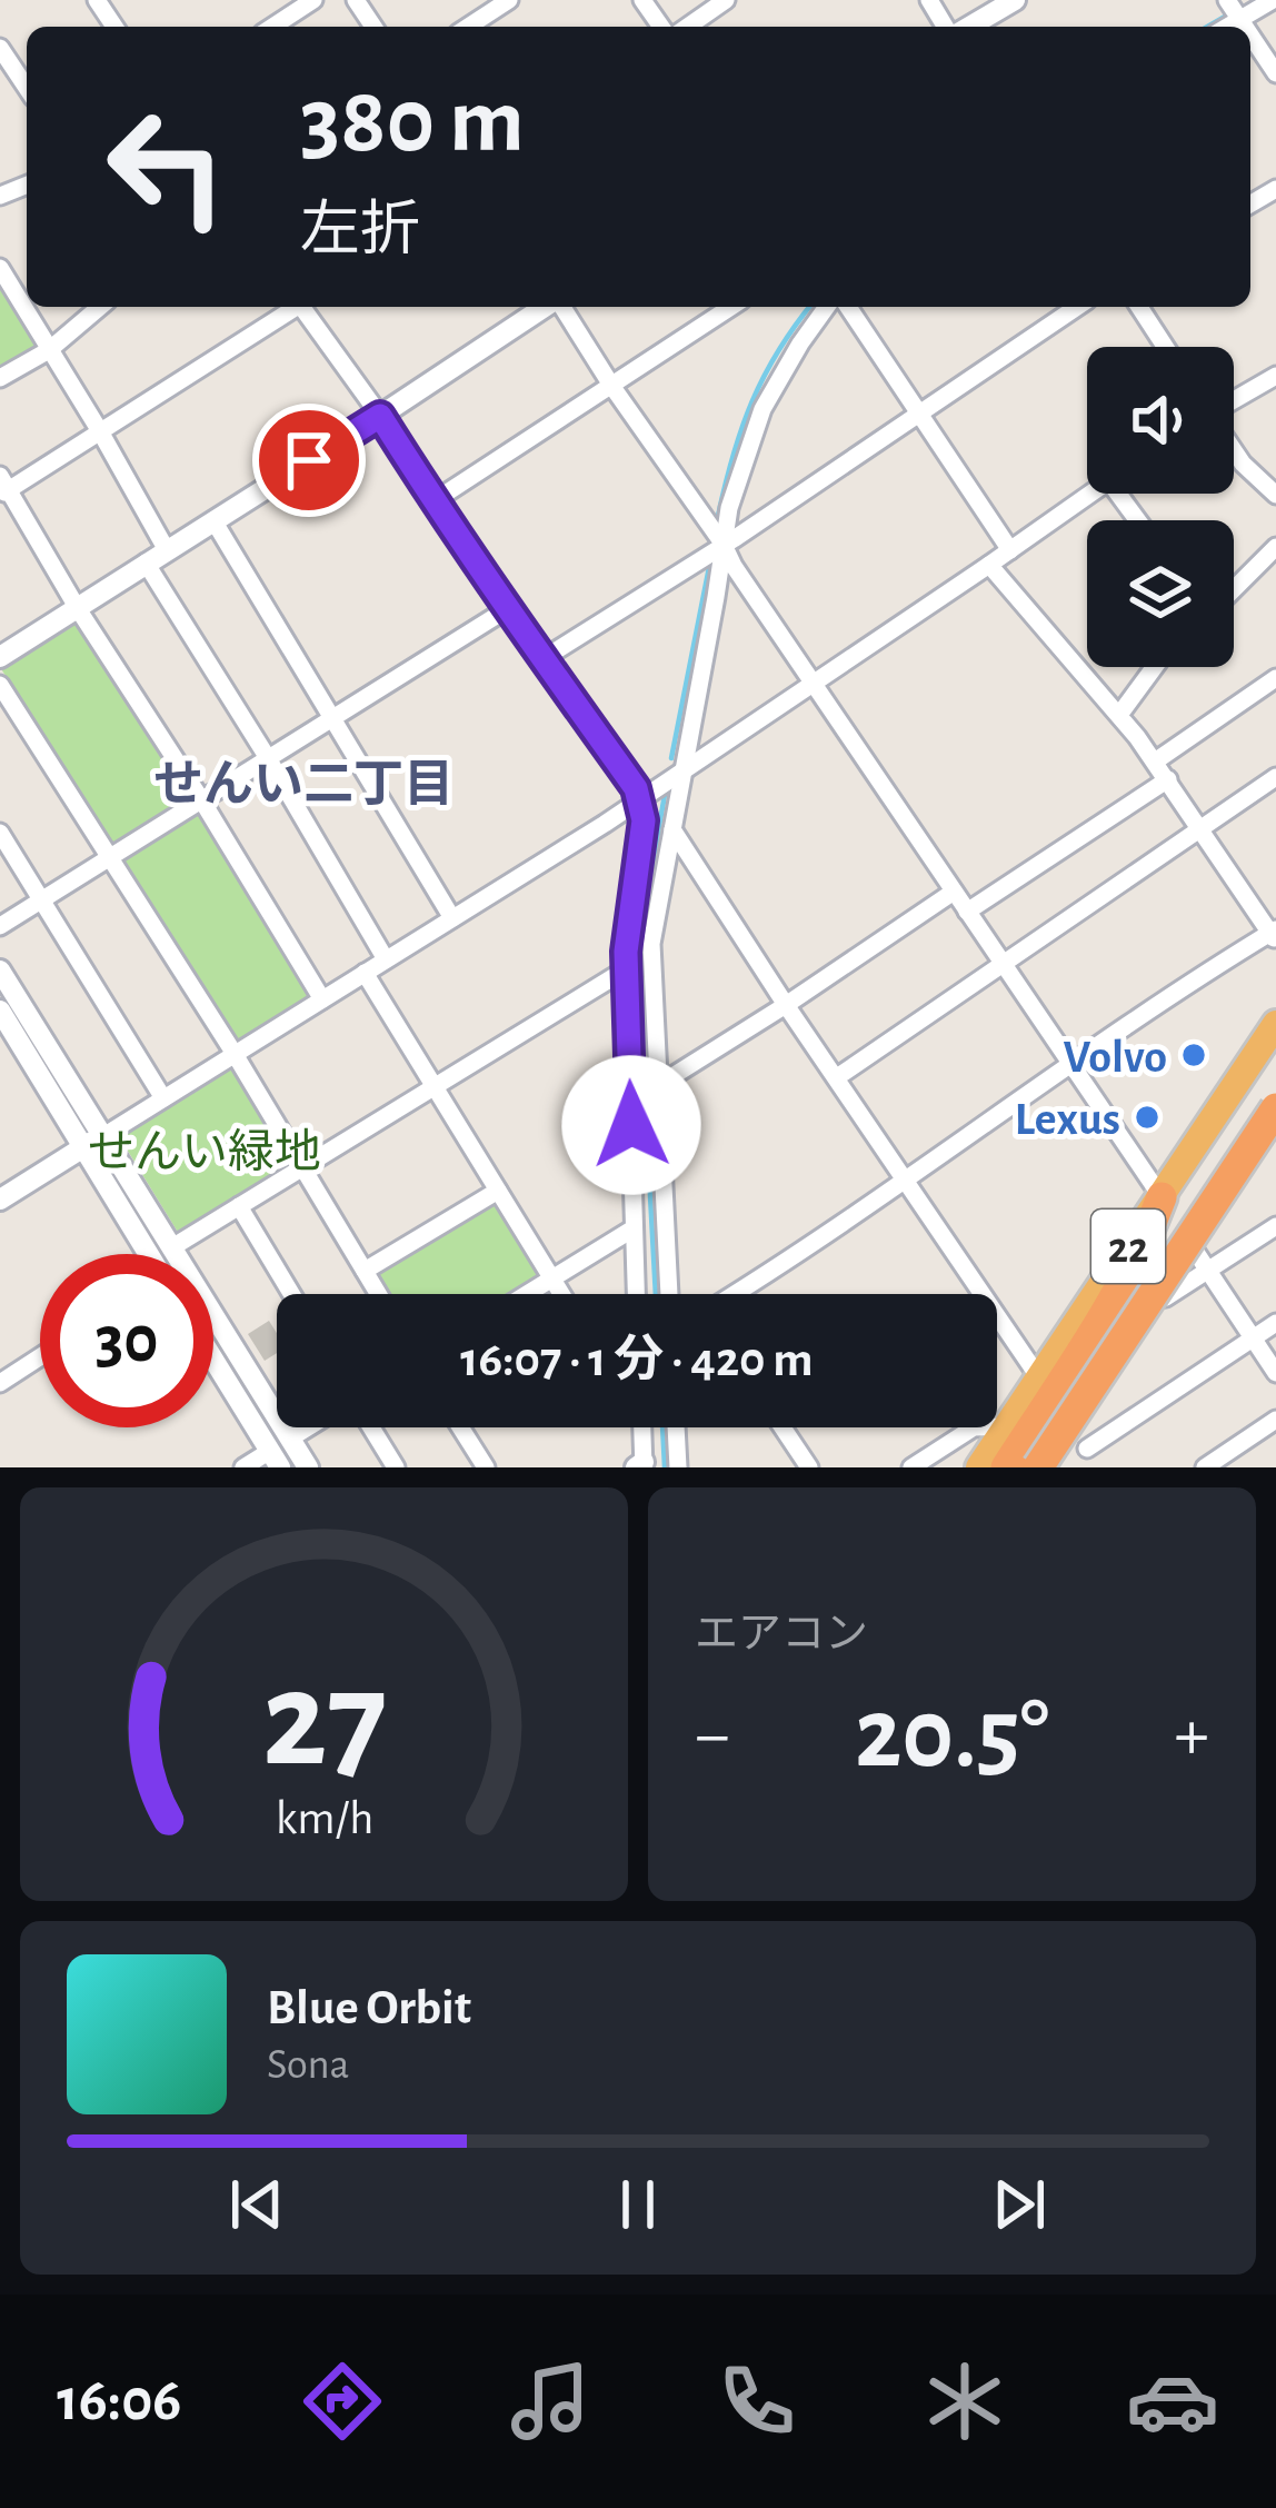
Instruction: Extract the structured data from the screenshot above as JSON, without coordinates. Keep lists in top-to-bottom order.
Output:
{
  "streets": {
    "highway": ["22"]
  },
  "districts": ["せんい二丁目"],
  "parks": ["せんい緑地"],
  "places": ["Volvo", "Lexus"],
  "page": {
    "turn": ["380 m", "左折"],
    "limit": "30",
    "trip": "16:07 · 1 分 · 420 m",
    "tile": "エアコン",
    "heat": ["−", "20.5°", "+"],
    "song": ["Blue Orbit", "Sona"],
    "tabs": "16:06",
    "gauge": ["27", "km/h"]
  }
}
